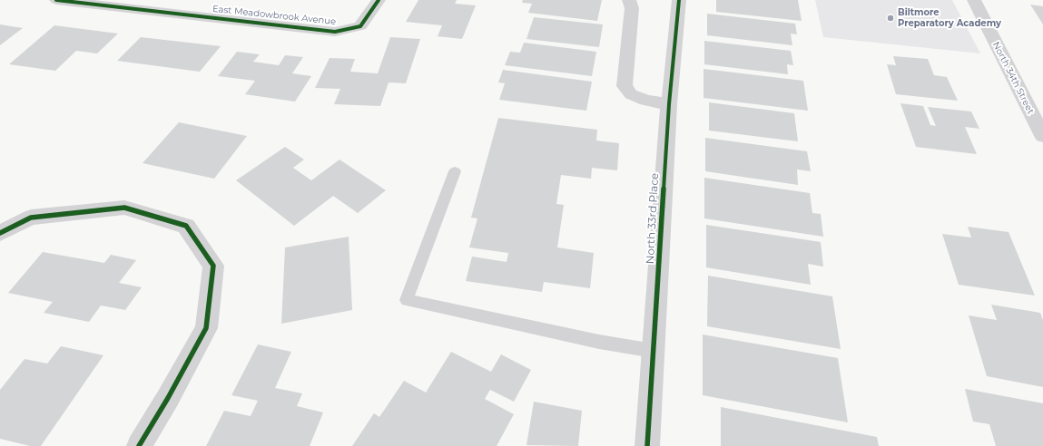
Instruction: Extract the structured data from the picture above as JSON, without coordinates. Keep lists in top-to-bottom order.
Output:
{
  "streets": {
    "street": ["East Meadowbrook Avenue", "North 34th Street", "North 33rd Place"]
  },
  "places": ["Biltmore Preparatory Academy"]
}
